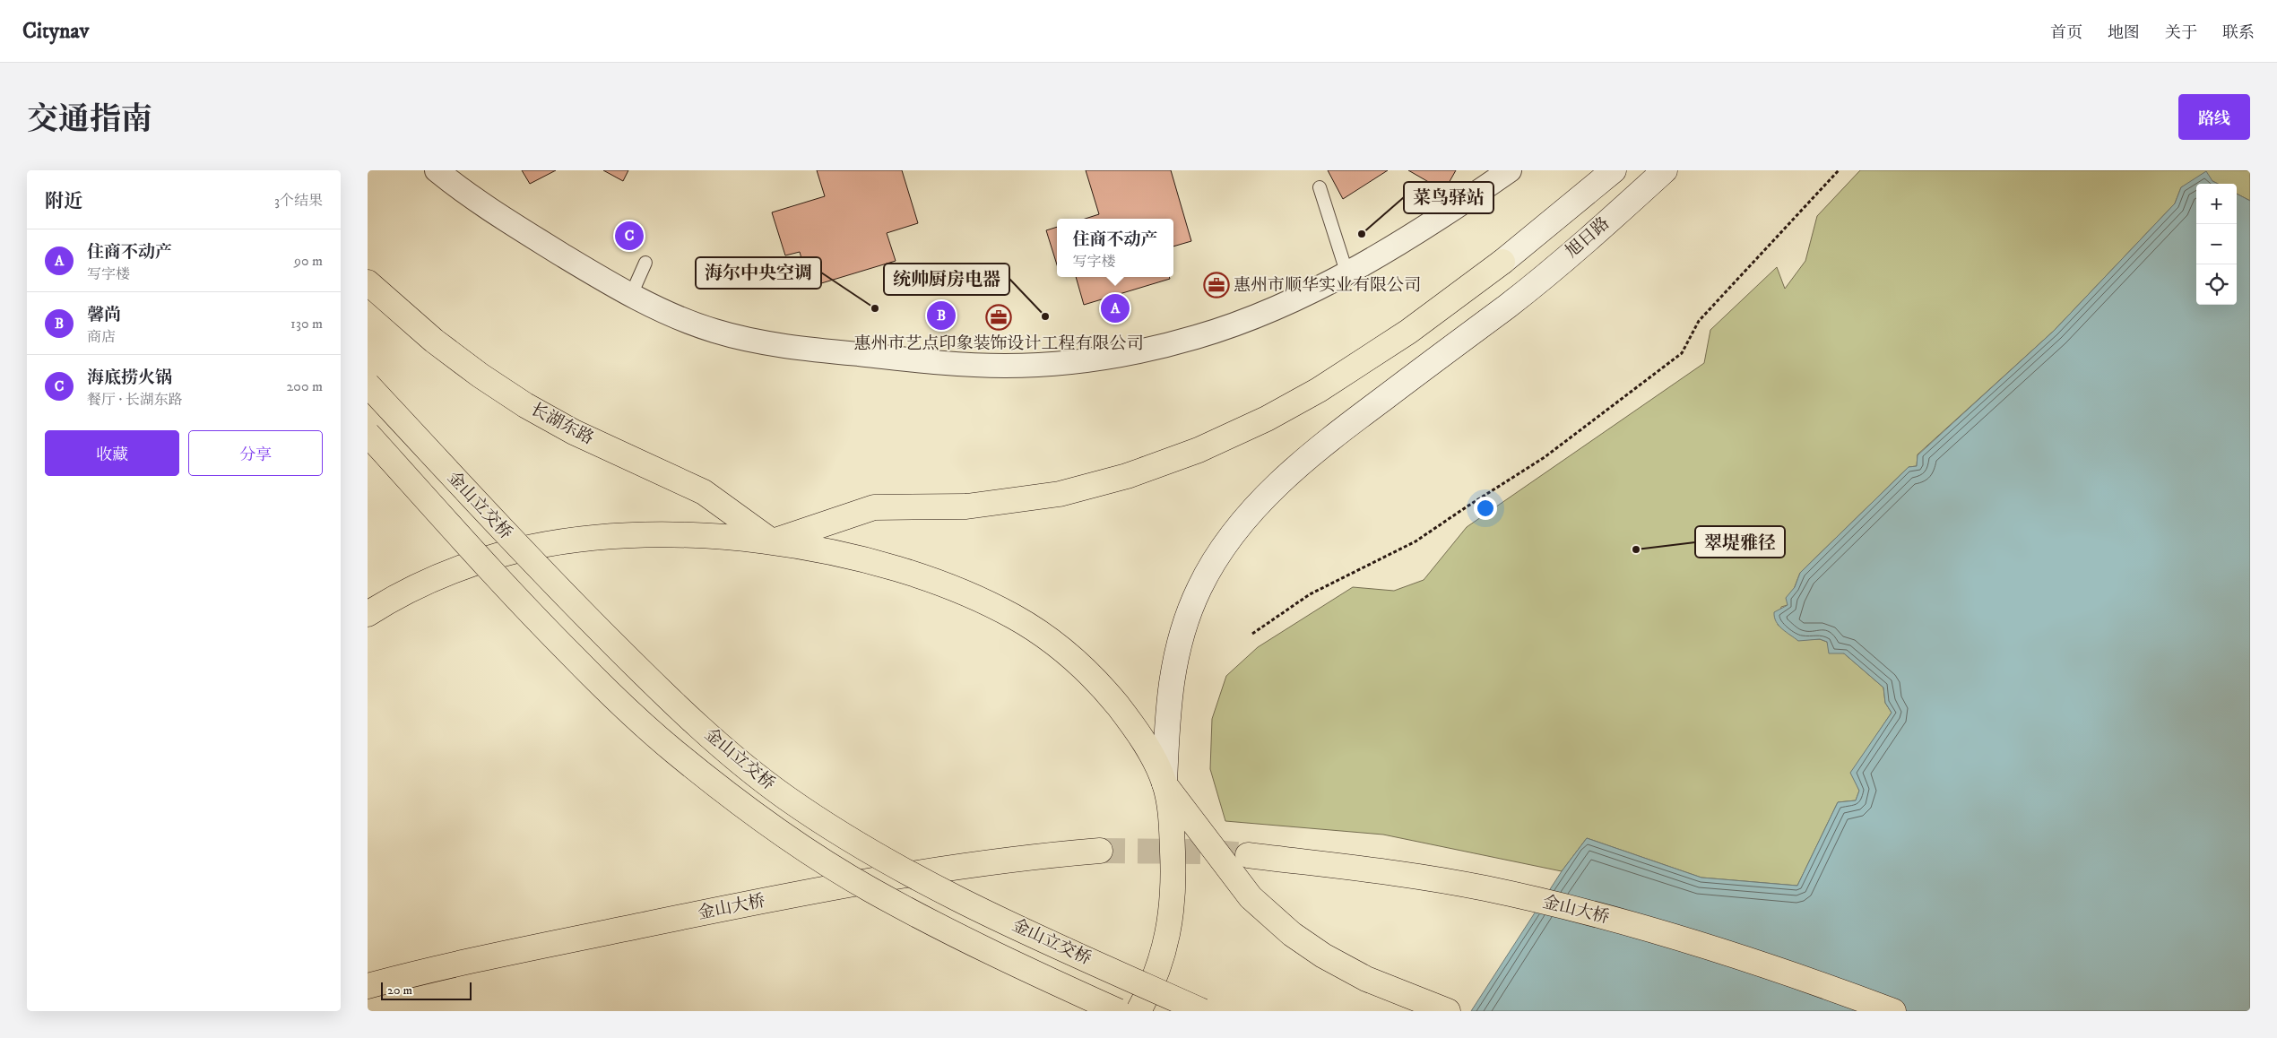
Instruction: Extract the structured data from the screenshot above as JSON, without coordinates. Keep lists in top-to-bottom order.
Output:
{
  "streets": {
    "main road": [
      "旭日路",
      "长湖东路",
      "金山立交桥",
      "金山大桥"
    ]
  },
  "crossings": [
    ["旭日路", "长湖东路"]
  ],
  "places": {
    "other": [
      "菜鸟驿站",
      "海尔中央空调",
      "统帅厨房电器",
      "翠堤雅径"
    ],
    "office": ["惠州市顺华实业有限公司", "惠州市艺点印象装饰设计工程有限公司"]
  },
  "scale_bar": "20 m",
  "page": {
    "header": "Citynav",
    "nav": [
      "首页",
      "地图",
      "关于",
      "联系"
    ],
    "title": "交通指南",
    "buttons": [
      "路线",
      ["收藏", "分享"]
    ],
    "heading": ["附近", "3个结果"],
    "map_buttons": ["+", "−"],
    "popup": ["住商不动产", "写字楼"],
    "pins": ["C", "A", "B"],
    "list": [
      {
        "mark": "A",
        "name": "住商不动产",
        "note": "写字楼",
        "value": "90 m"
      },
      {
        "mark": "B",
        "name": "馨尚",
        "note": "商店",
        "value": "130 m"
      },
      {
        "mark": "C",
        "name": "海底捞火锅",
        "note": "餐厅 · 长湖东路",
        "value": "200 m"
      }
    ],
    "scale": "20 m"
  }
}
